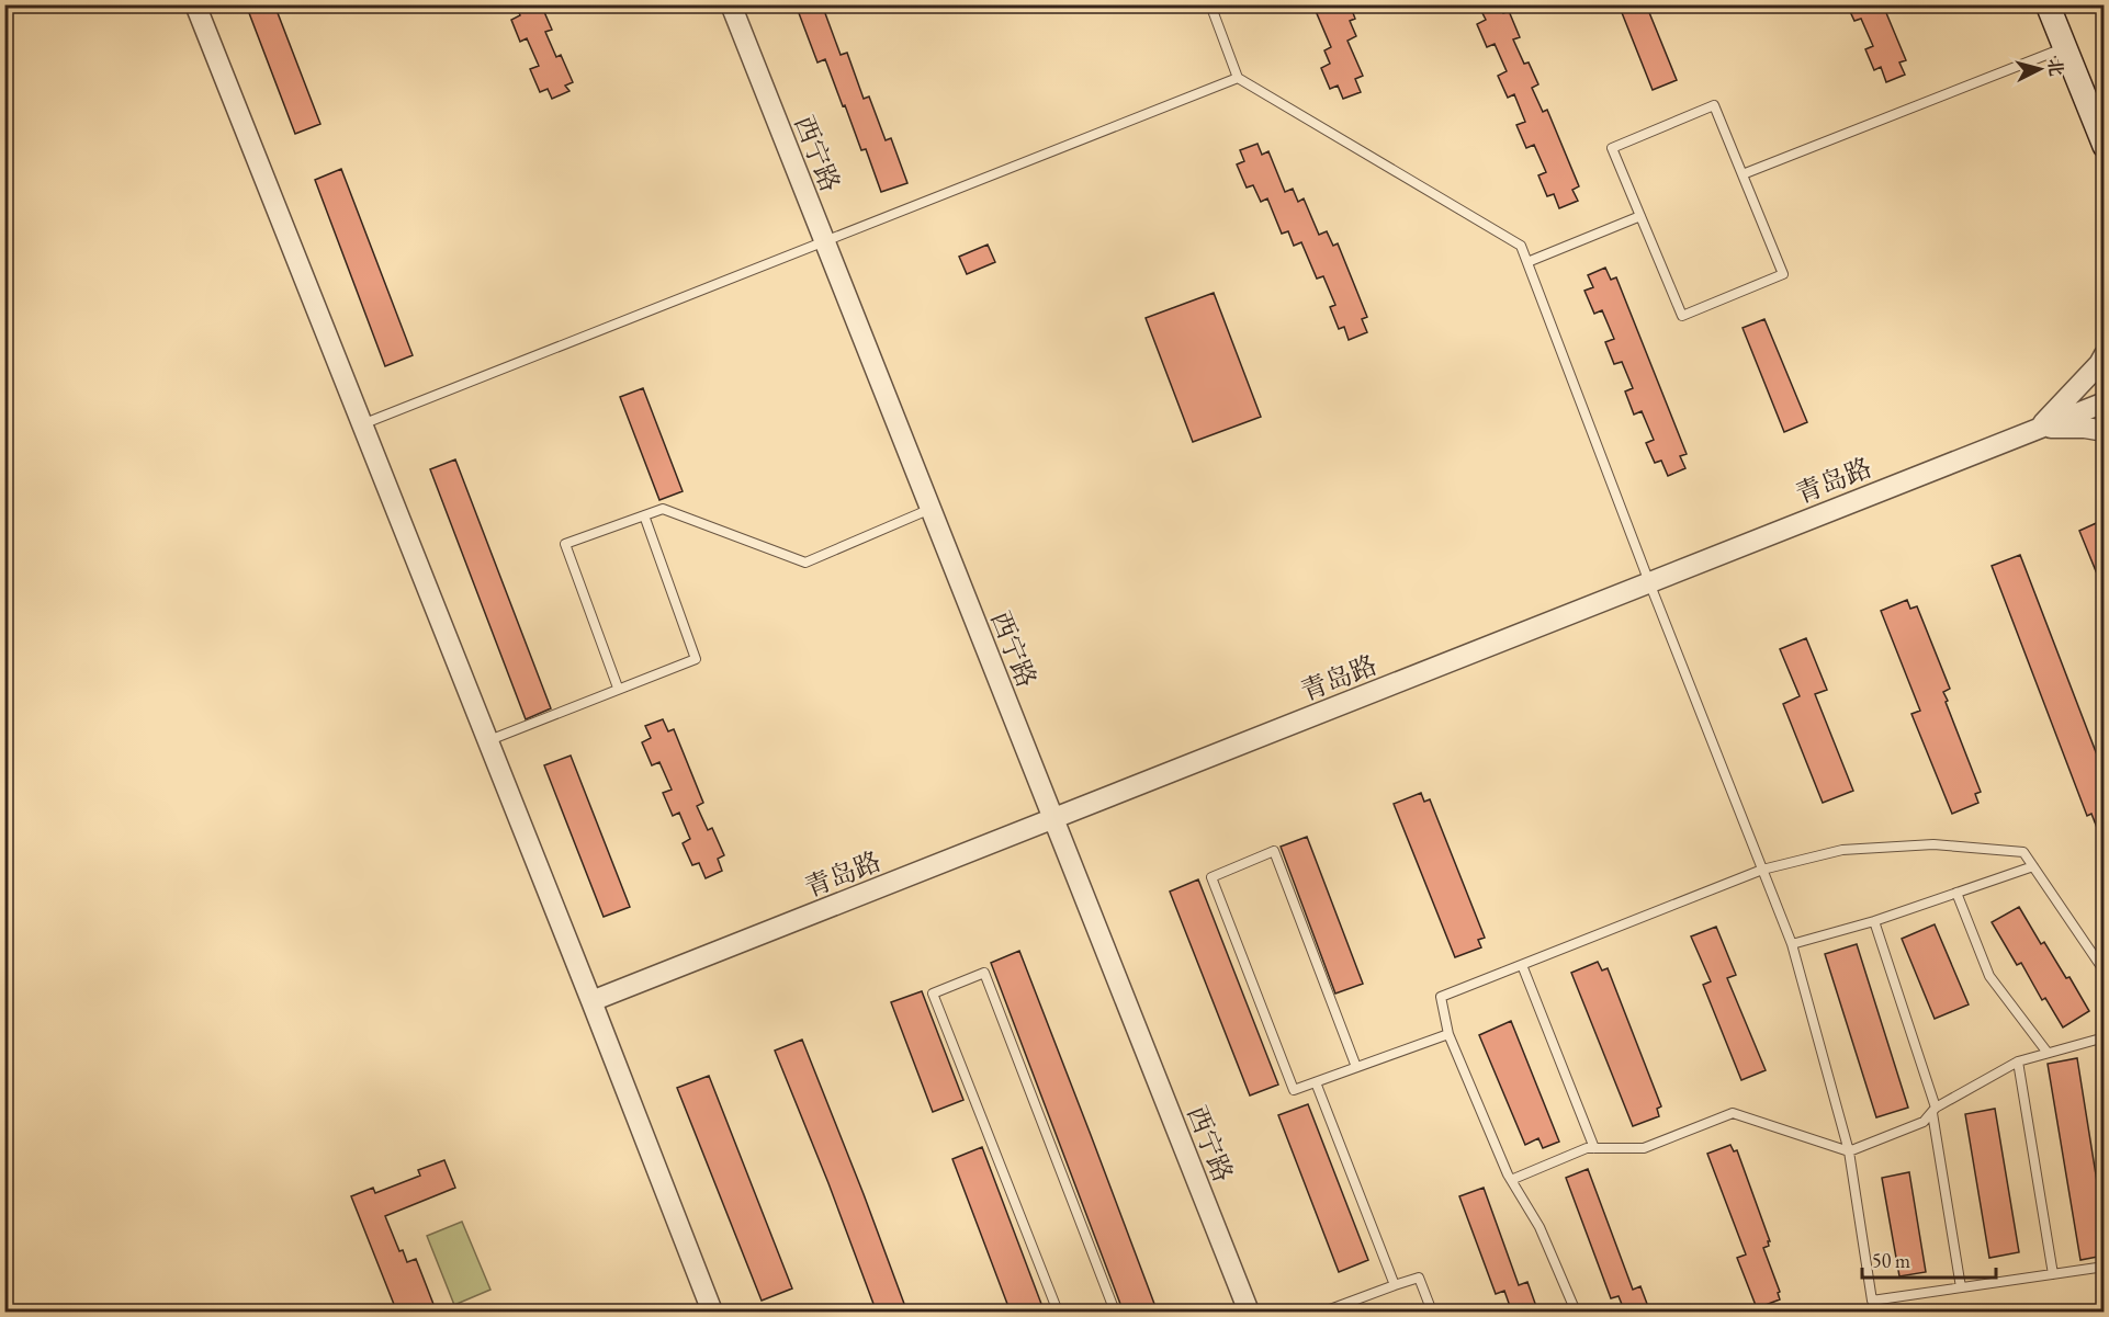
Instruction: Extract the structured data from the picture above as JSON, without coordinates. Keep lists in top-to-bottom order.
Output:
{
  "streets": {
    "street": ["西宁路", "青岛路"]
  },
  "crossings": [
    ["西宁路", "青岛路"]
  ],
  "scale_bar": "50 m",
  "north": "right"
}
